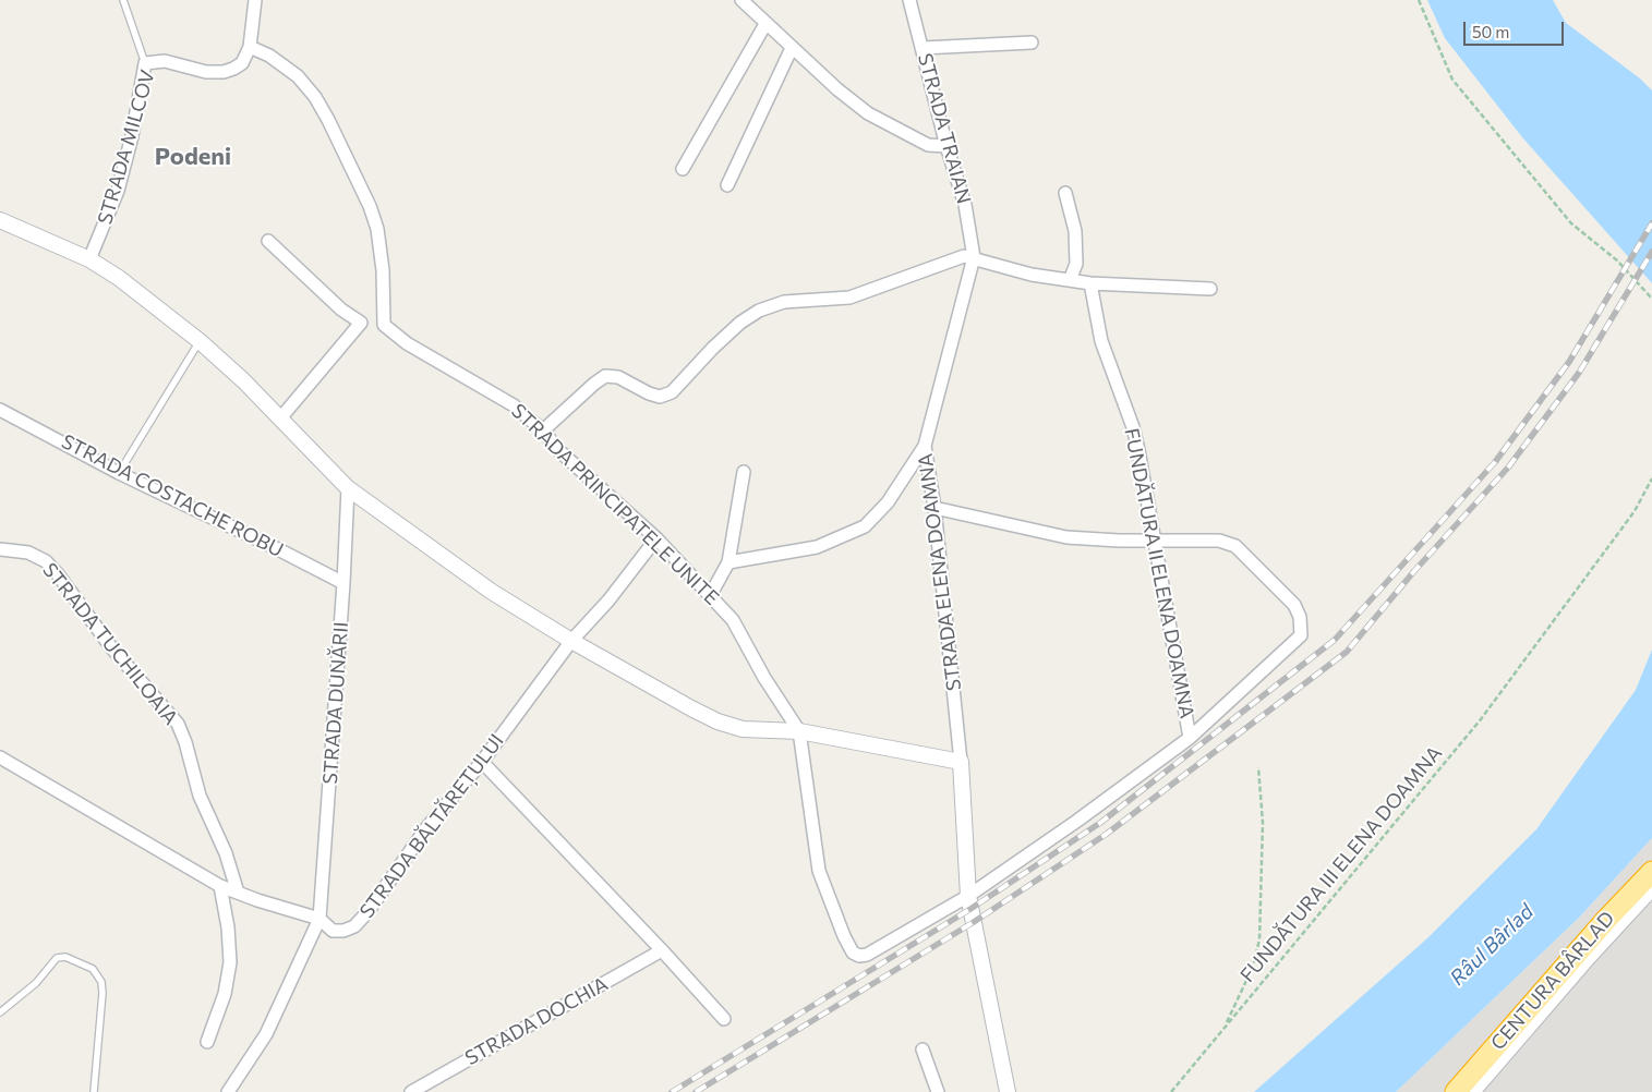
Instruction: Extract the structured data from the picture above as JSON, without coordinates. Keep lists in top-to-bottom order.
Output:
{
  "streets": {
    "highway": ["CENTURA BÂRLAD"],
    "street": [
      "STRADA TRAIAN",
      "STRADA MILCOV",
      "STRADA COSTACHE ROBU",
      "STRADA PRINCIPATELE UNITE",
      "STRADA ELENA DOAMNA",
      "FUNDĂTURA II ELENA DOAMNA",
      "STRADA TUCHILOAIA",
      "STRADA DUNĂRII",
      "STRADA BĂLTĂREȚULUI",
      "STRADA DOCHIA"
    ],
    "path": ["FUNDĂTURA III ELENA DOAMNA"]
  },
  "crossings": [
    ["STRADA TRAIAN", "STRADA ELENA DOAMNA"],
    ["STRADA COSTACHE ROBU", "STRADA DUNĂRII"],
    ["STRADA PRINCIPATELE UNITE", "STRADA BĂLTĂREȚULUI"],
    ["STRADA DUNĂRII", "STRADA BĂLTĂREȚULUI"]
  ],
  "districts": ["Podeni"],
  "water": ["Râul Bârlad"],
  "scale_bar": "50 m"
}
